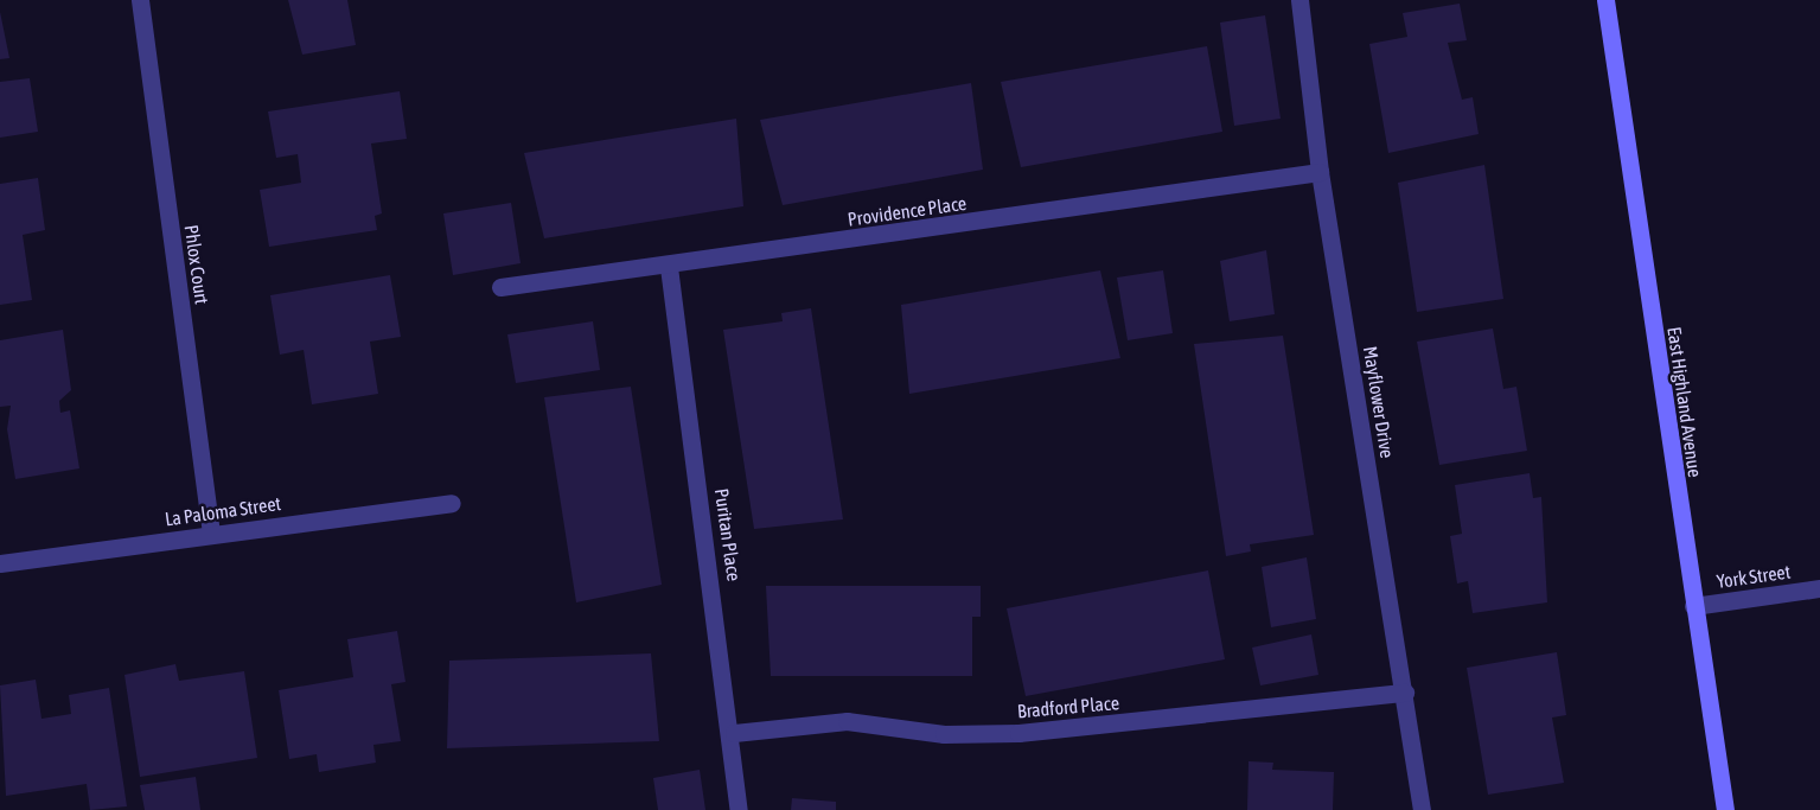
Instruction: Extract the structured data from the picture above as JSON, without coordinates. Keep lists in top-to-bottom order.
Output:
{
  "streets": {
    "street": [
      "Providence Place",
      "Phlox Court",
      "Mayflower Drive",
      "East Highland Avenue",
      "La Paloma Street",
      "Puritan Place",
      "York Street",
      "Bradford Place"
    ]
  },
  "crossings": [
    ["Providence Place", "Mayflower Drive"],
    ["Providence Place", "Puritan Place"],
    ["Phlox Court", "La Paloma Street"],
    ["Mayflower Drive", "Bradford Place"],
    ["East Highland Avenue", "York Street"],
    ["Puritan Place", "Bradford Place"]
  ]
}
